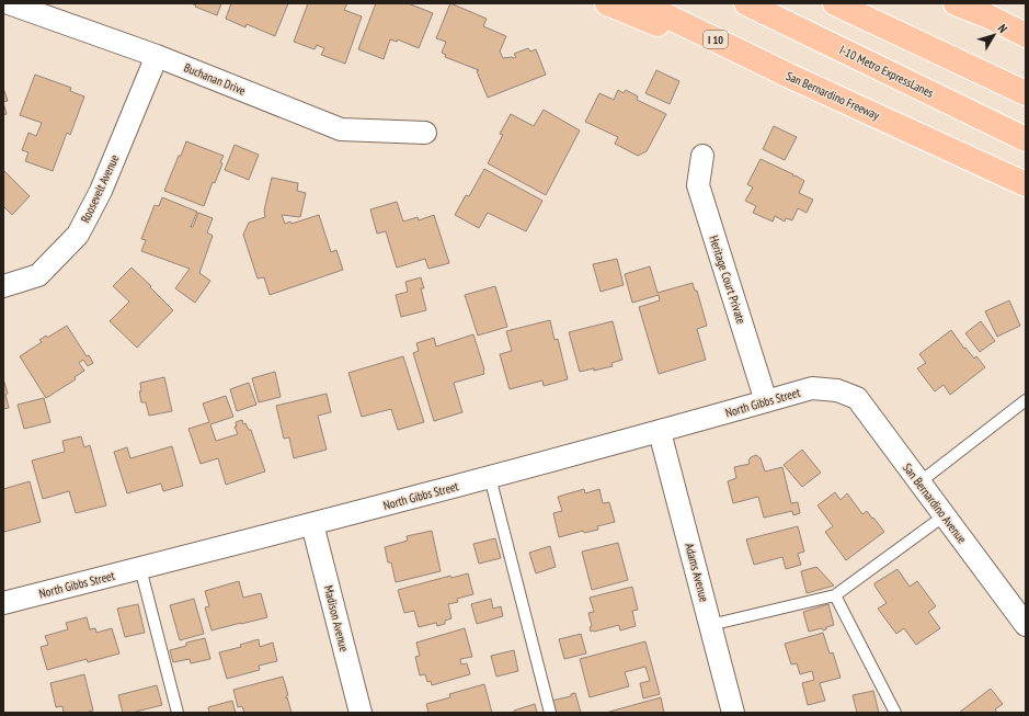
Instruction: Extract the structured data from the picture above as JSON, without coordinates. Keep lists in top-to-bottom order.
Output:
{
  "streets": {
    "highway": ["I 10", "I-10 Metro ExpressLanes", "San Bernardino Freeway"],
    "street": [
      "Buchanan Drive",
      "Roosevelt Avenue",
      "Heritage Court Private",
      "North Gibbs Street",
      "San Bernardino Avenue",
      "Adams Avenue",
      "Madison Avenue"
    ]
  },
  "crossings": [
    ["Buchanan Drive", "Roosevelt Avenue"],
    ["Heritage Court Private", "North Gibbs Street"],
    ["North Gibbs Street", "San Bernardino Avenue"],
    ["North Gibbs Street", "Adams Avenue"],
    ["North Gibbs Street", "Madison Avenue"]
  ],
  "north": "top right"
}
